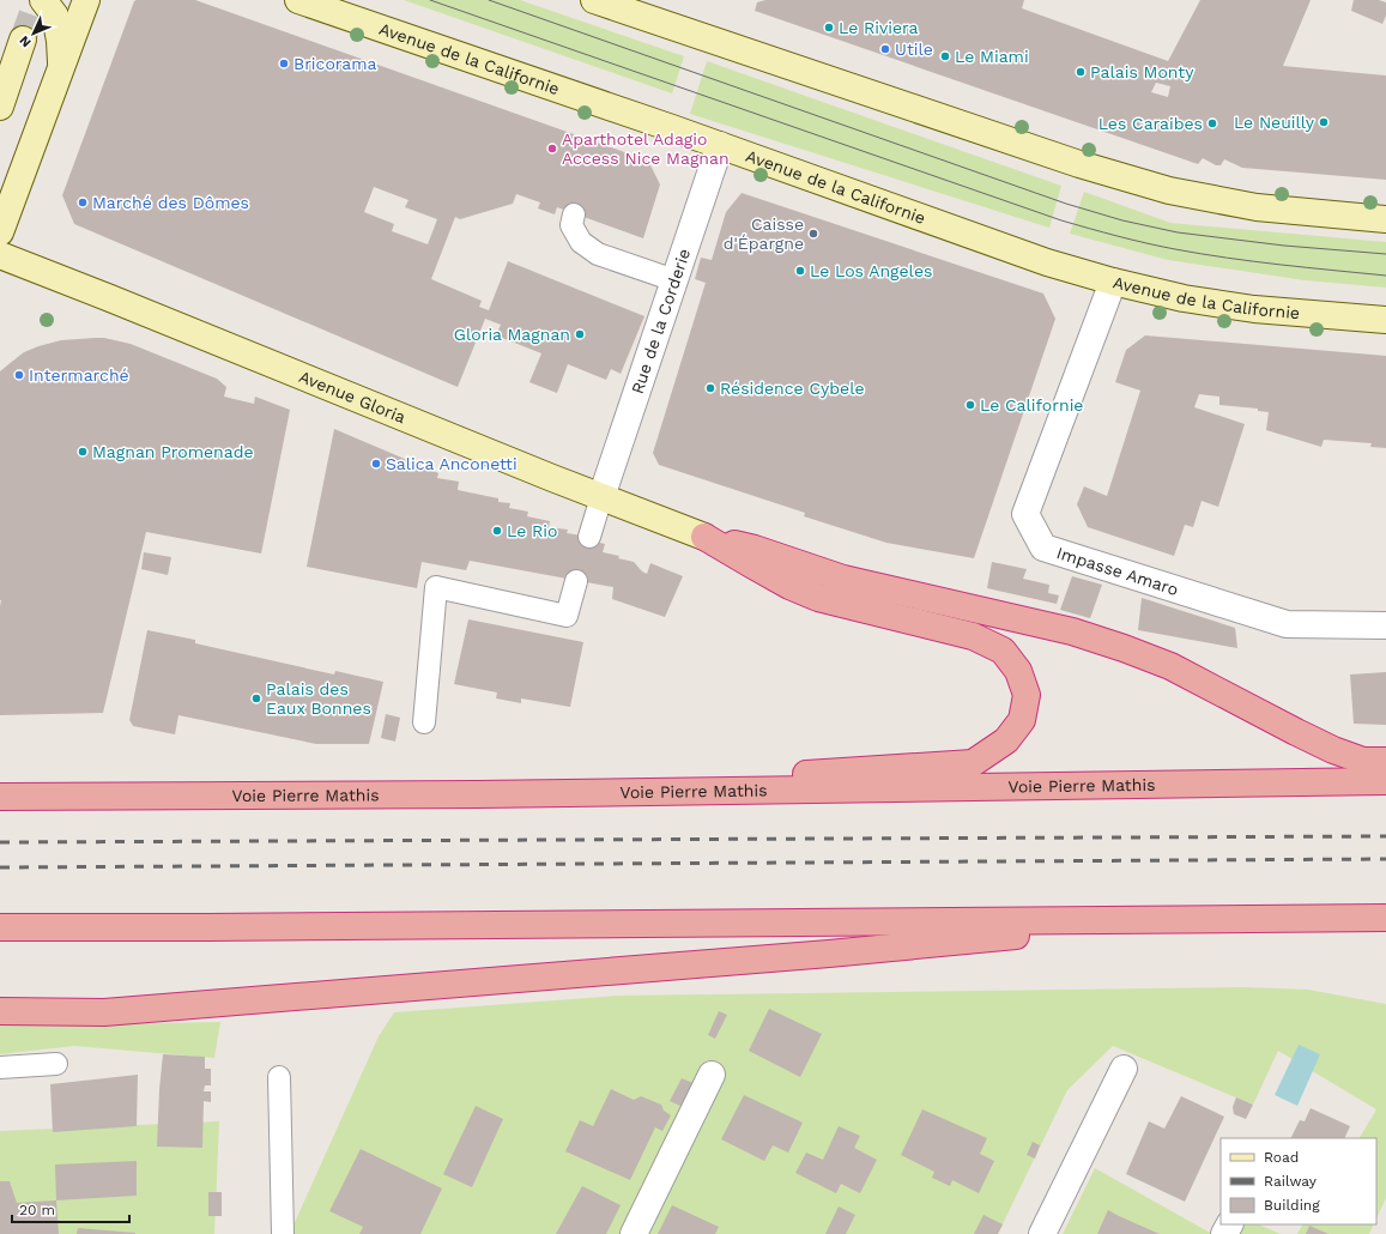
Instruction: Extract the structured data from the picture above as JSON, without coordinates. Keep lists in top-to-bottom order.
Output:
{
  "streets": {
    "highway": ["Voie Pierre Mathis"],
    "main road": ["Avenue de la Californie", "Avenue Gloria"],
    "street": ["Rue de la Corderie", "Impasse Amaro"]
  },
  "crossings": [
    ["Avenue de la Californie", "Rue de la Corderie"],
    ["Avenue de la Californie", "Impasse Amaro"],
    ["Rue de la Corderie", "Avenue Gloria"]
  ],
  "places": [
    "Le Riviera",
    "Utile",
    "Le Miami",
    "Bricorama",
    "Palais Monty",
    "Le Neuilly",
    "Les Caraibes",
    "Aparthotel Adagio Access Nice Magnan",
    "Marché des Dômes",
    "Caisse d'Épargne",
    "Le Los Angeles",
    "Gloria Magnan",
    "Intermarché",
    "Résidence Cybele",
    "Le Californie",
    "Magnan Promenade",
    "Salica Anconetti",
    "Le Rio",
    "Palais des Eaux Bonnes"
  ],
  "legend": ["Road", "Railway", "Building"],
  "scale_bar": "20 m",
  "north": "bottom left"
}
